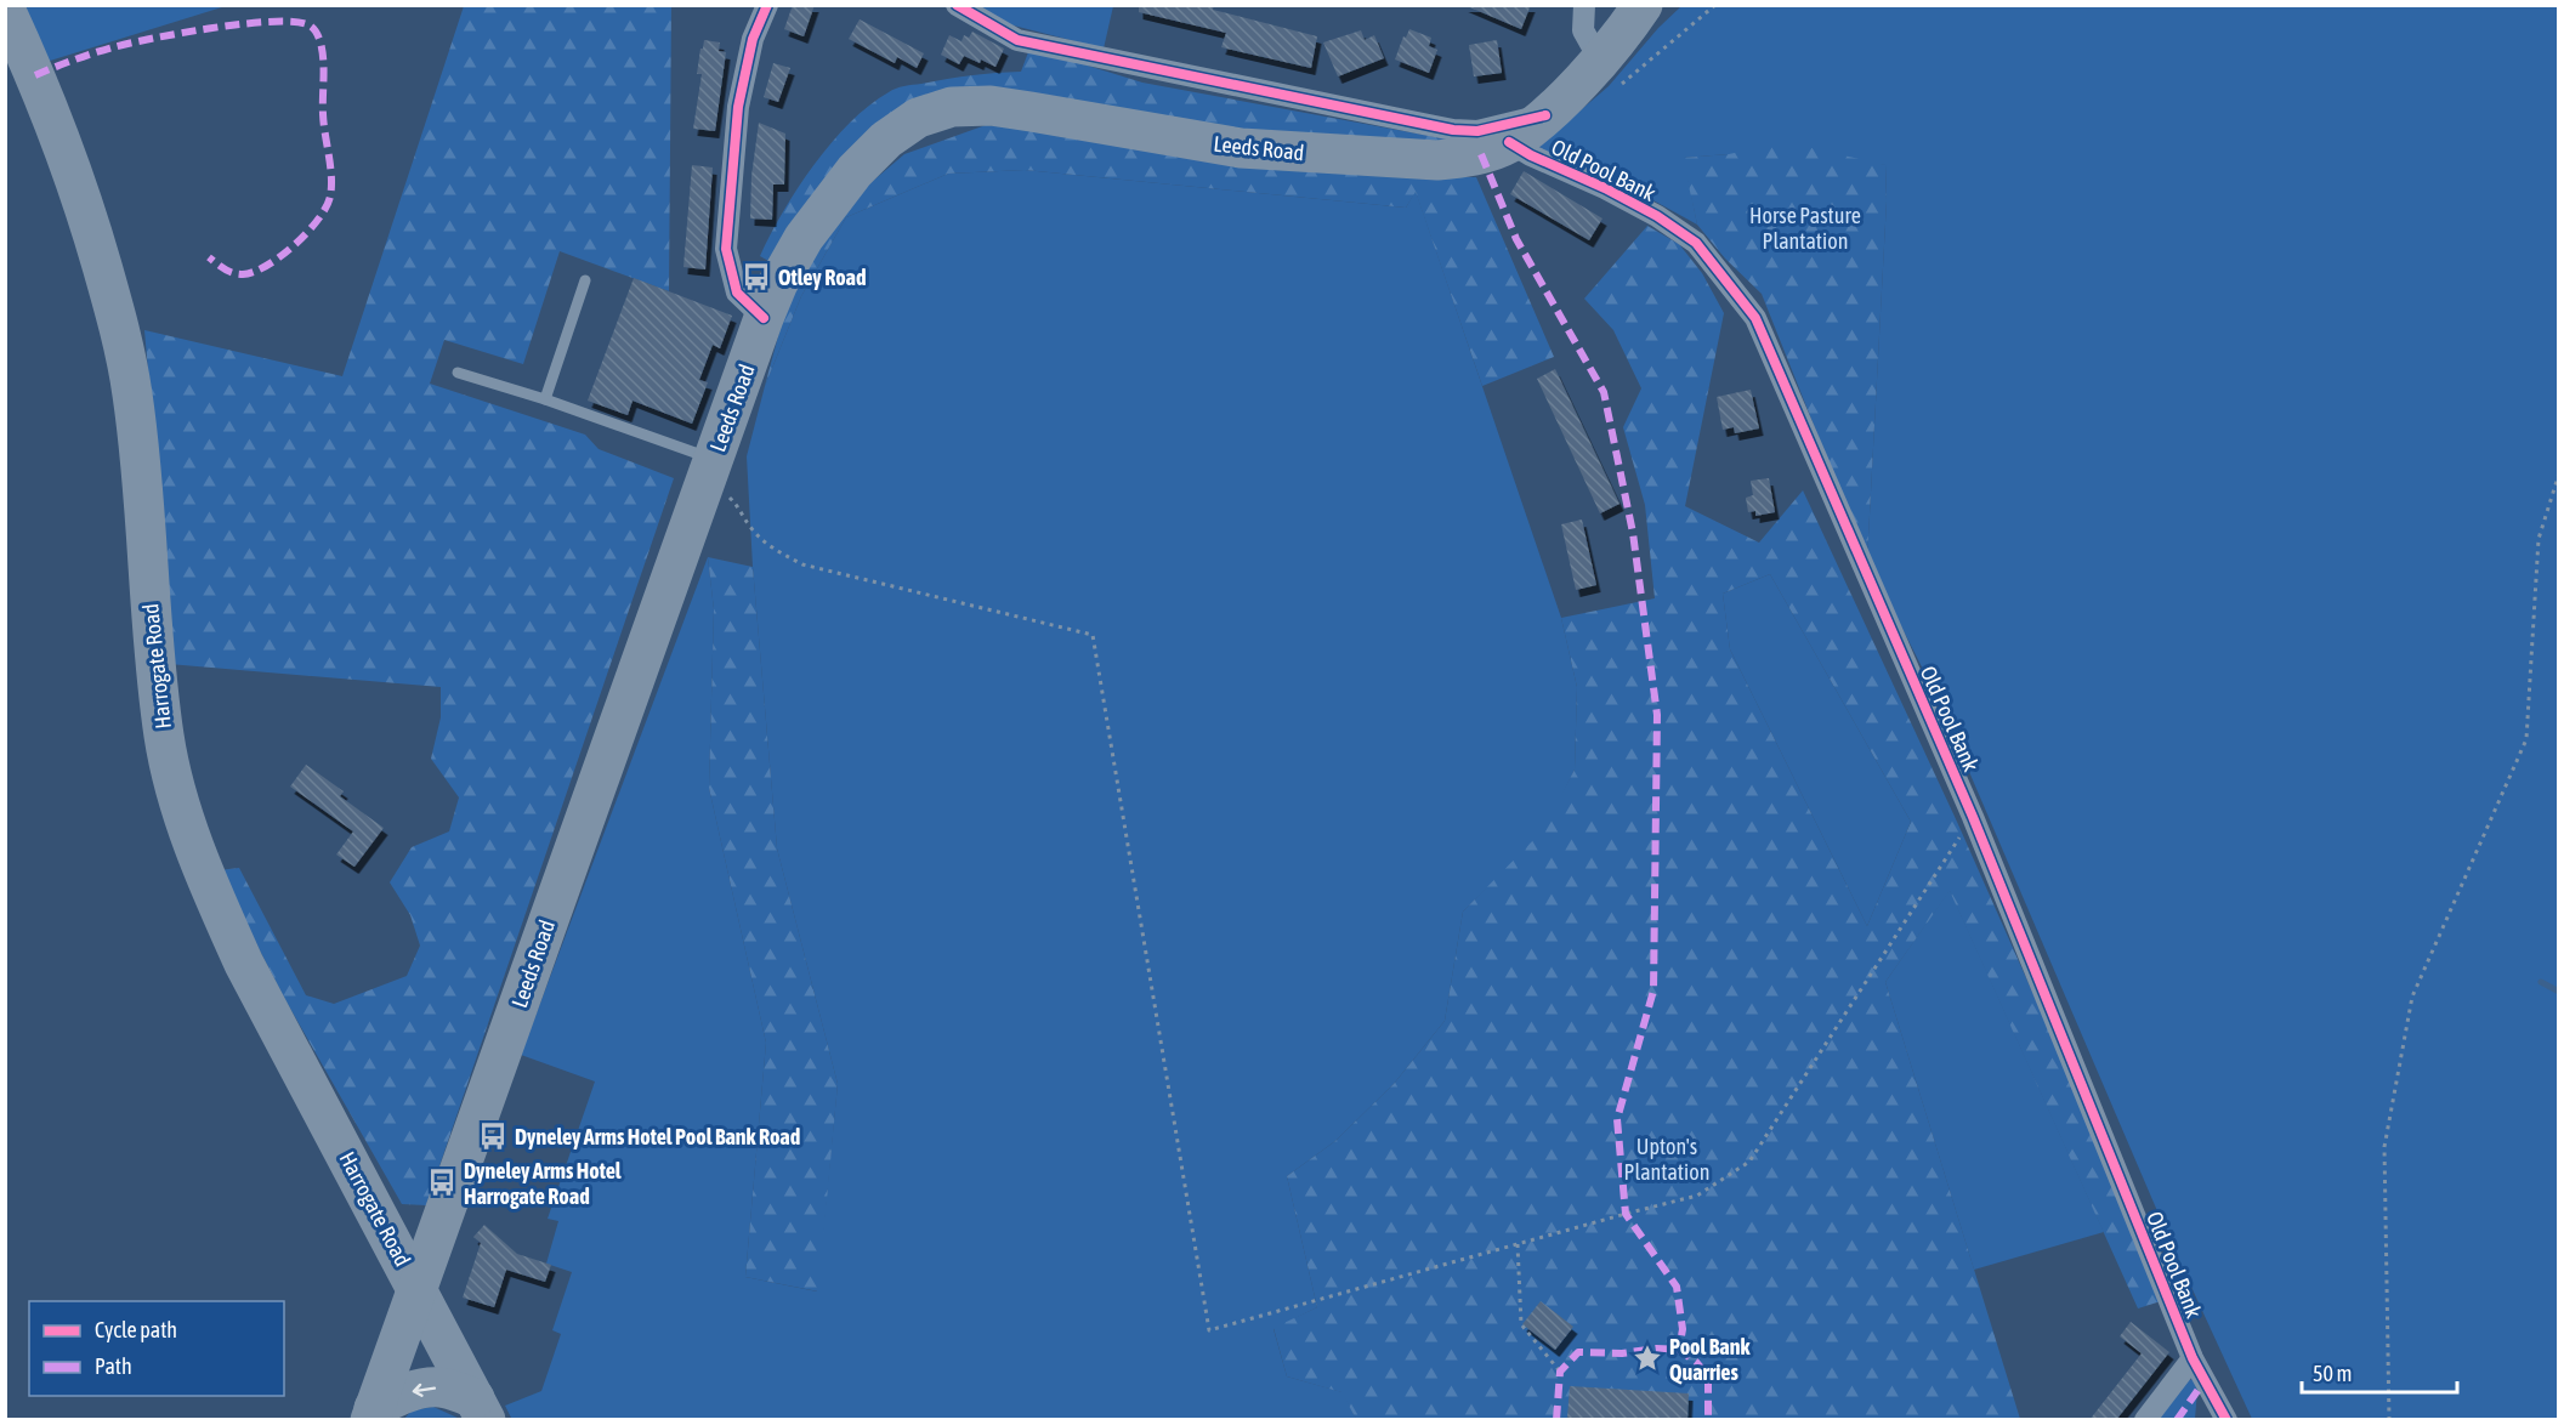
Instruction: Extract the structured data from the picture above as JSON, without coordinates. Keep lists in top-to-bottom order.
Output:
{
  "streets": {
    "highway": ["Leeds Road", "Harrogate Road"],
    "street": ["Old Pool Bank"]
  },
  "crossings": [
    ["Leeds Road", "Old Pool Bank"],
    ["Leeds Road", "Harrogate Road"]
  ],
  "parks": ["Horse Pasture Plantation", "Upton's Plantation"],
  "places": {
    "bus stop": ["Otley Road", "Dyneley Arms Hotel Pool Bank Road", "Dyneley Arms Hotel Harrogate Road"],
    "place": ["Pool Bank Quarries"]
  },
  "legend": ["Cycle path", "Path"],
  "scale_bar": "50 m"
}
